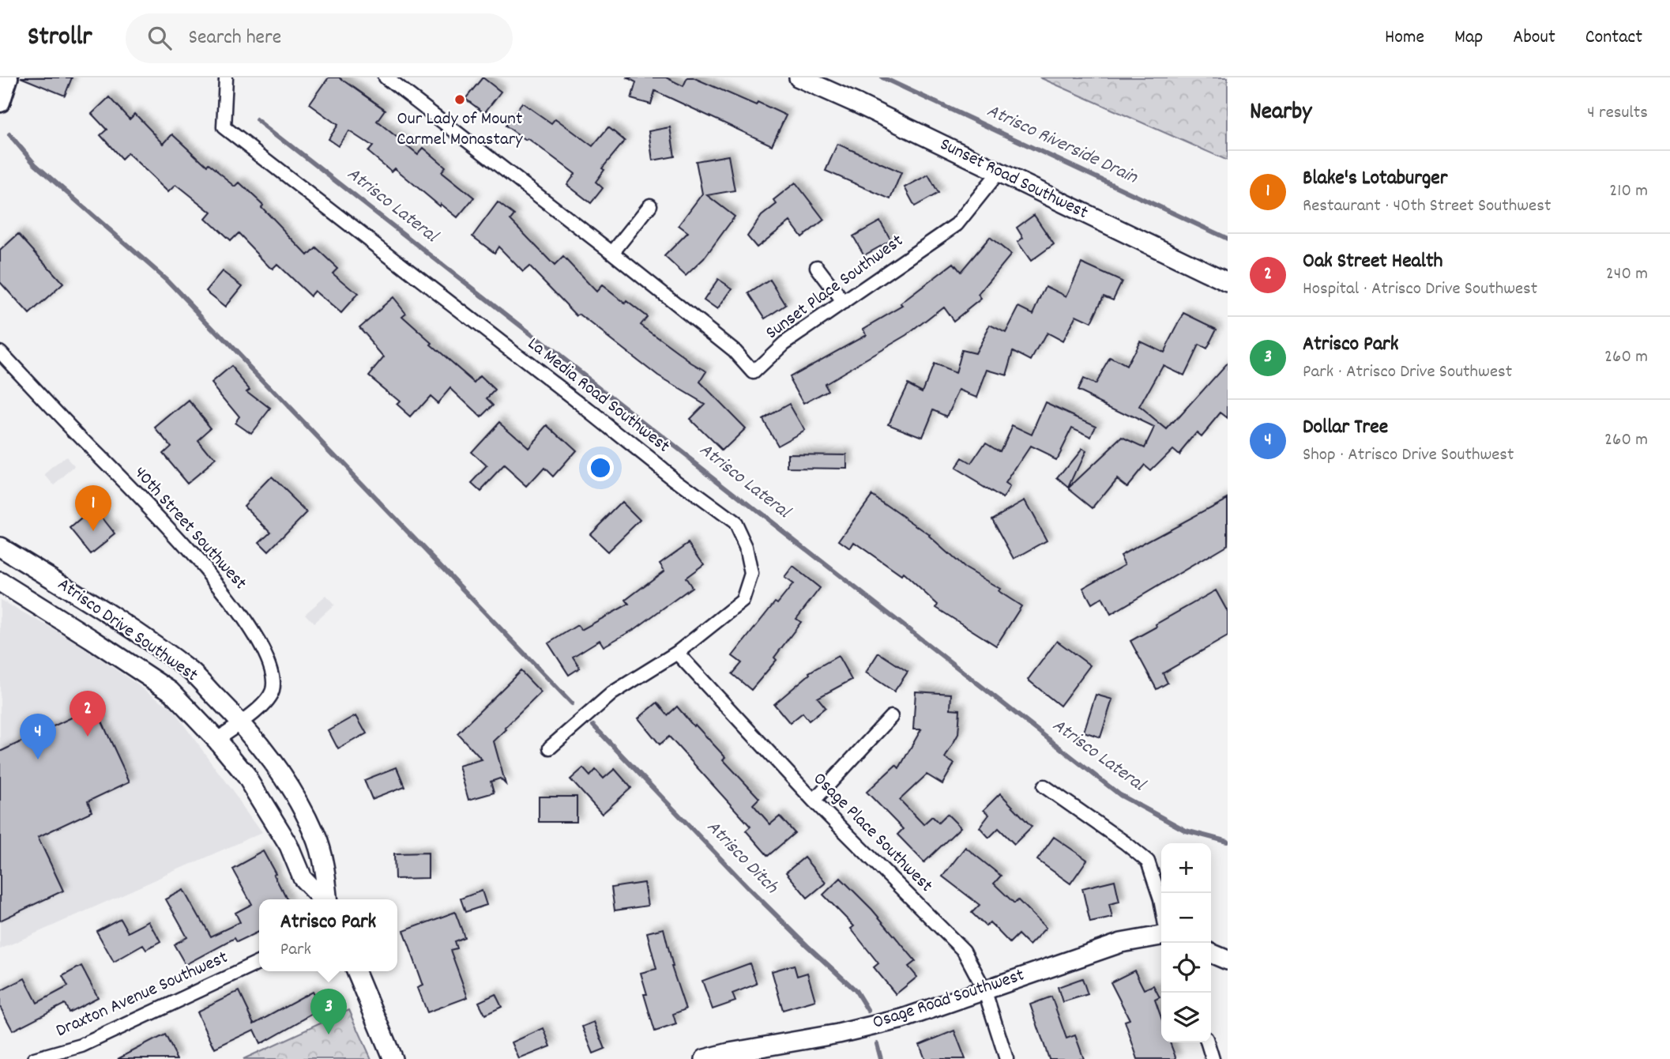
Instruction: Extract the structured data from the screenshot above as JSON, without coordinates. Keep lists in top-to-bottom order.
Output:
{
  "streets": {
    "main road": ["Sunset Road Southwest", "Atrisco Drive Southwest", "Osage Road Southwest"],
    "street": [
      "Sunset Place Southwest",
      "La Media Road Southwest",
      "40th Street Southwest",
      "Osage Place Southwest",
      "Draxton Avenue Southwest"
    ]
  },
  "crossings": [
    ["Sunset Road Southwest", "Sunset Place Southwest"],
    ["La Media Road Southwest", "Osage Place Southwest"],
    ["40th Street Southwest", "Atrisco Drive Southwest"],
    ["Osage Place Southwest", "Osage Road Southwest"]
  ],
  "water": ["Atrisco Riverside Drain", "Atrisco Lateral", "Atrisco Ditch"],
  "places": ["Our Lady of Mount Carmel Monastary"],
  "page": {
    "header": "Strollr",
    "search": "Search here",
    "nav": [
      "Home",
      "Map",
      "About",
      "Contact"
    ],
    "heading": ["Nearby", "4 results"],
    "list": [
      {
        "mark": "1",
        "name": "Blake's Lotaburger",
        "note": "Restaurant · 40th Street Southwest",
        "value": "210 m"
      },
      {
        "mark": "2",
        "name": "Oak Street Health",
        "note": "Hospital · Atrisco Drive Southwest",
        "value": "240 m"
      },
      {
        "mark": "3",
        "name": "Atrisco Park",
        "note": "Park · Atrisco Drive Southwest",
        "value": "260 m"
      },
      {
        "mark": "4",
        "name": "Dollar Tree",
        "note": "Shop · Atrisco Drive Southwest",
        "value": "260 m"
      }
    ],
    "pins": [
      "1",
      "2",
      "4",
      "3"
    ],
    "map_buttons": ["+", "−"],
    "popup": ["Atrisco Park", "Park"]
  }
}
